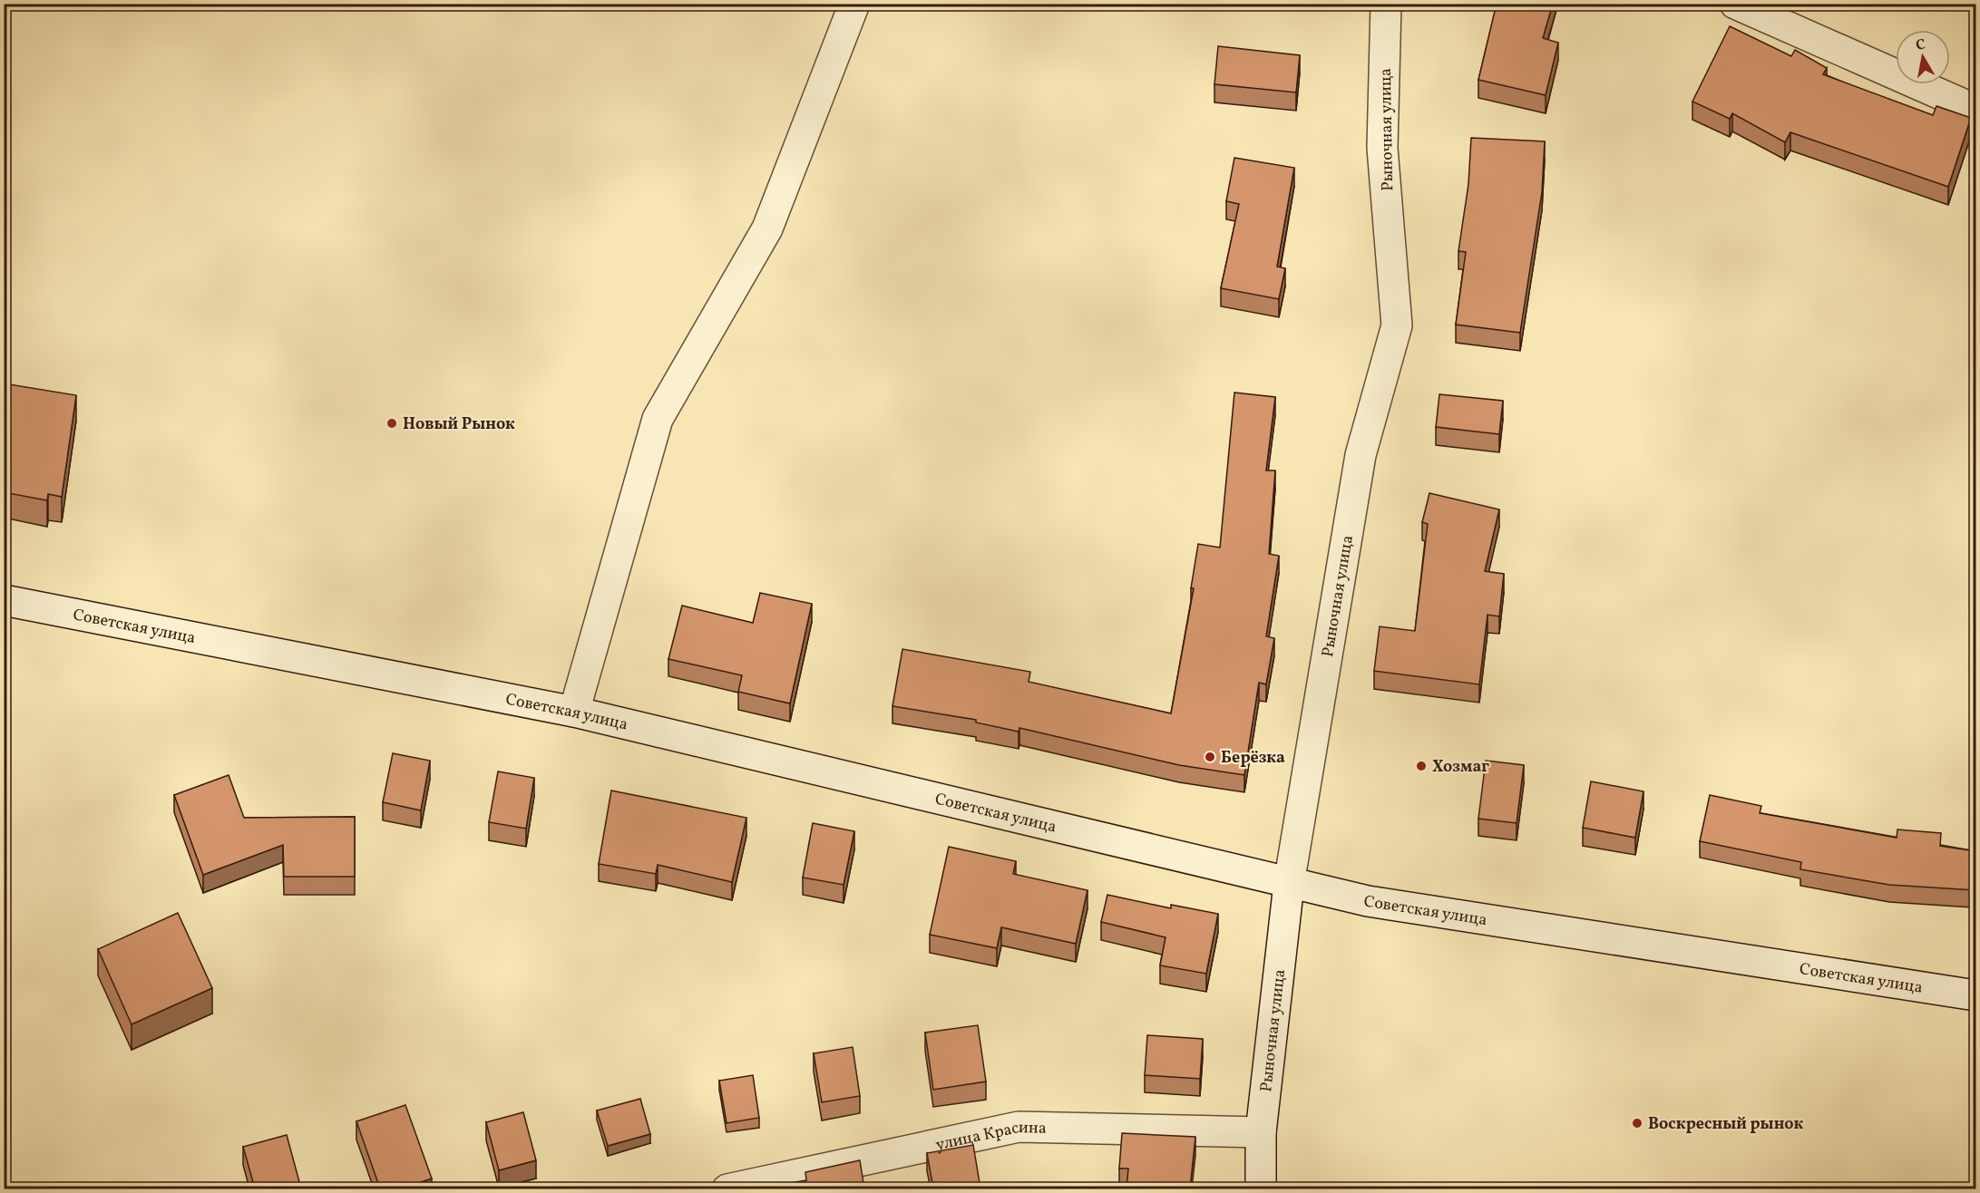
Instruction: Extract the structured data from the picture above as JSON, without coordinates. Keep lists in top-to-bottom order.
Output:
{
  "streets": {
    "street": ["Рыночная улица", "Советская улица", "улица Красина"]
  },
  "crossings": [
    ["Рыночная улица", "Советская улица"],
    ["Рыночная улица", "улица Красина"]
  ],
  "places": [
    "Новый Рынок",
    "Берёзка",
    "Хозмаг",
    "Воскресный рынок"
  ],
  "north": "top"
}
